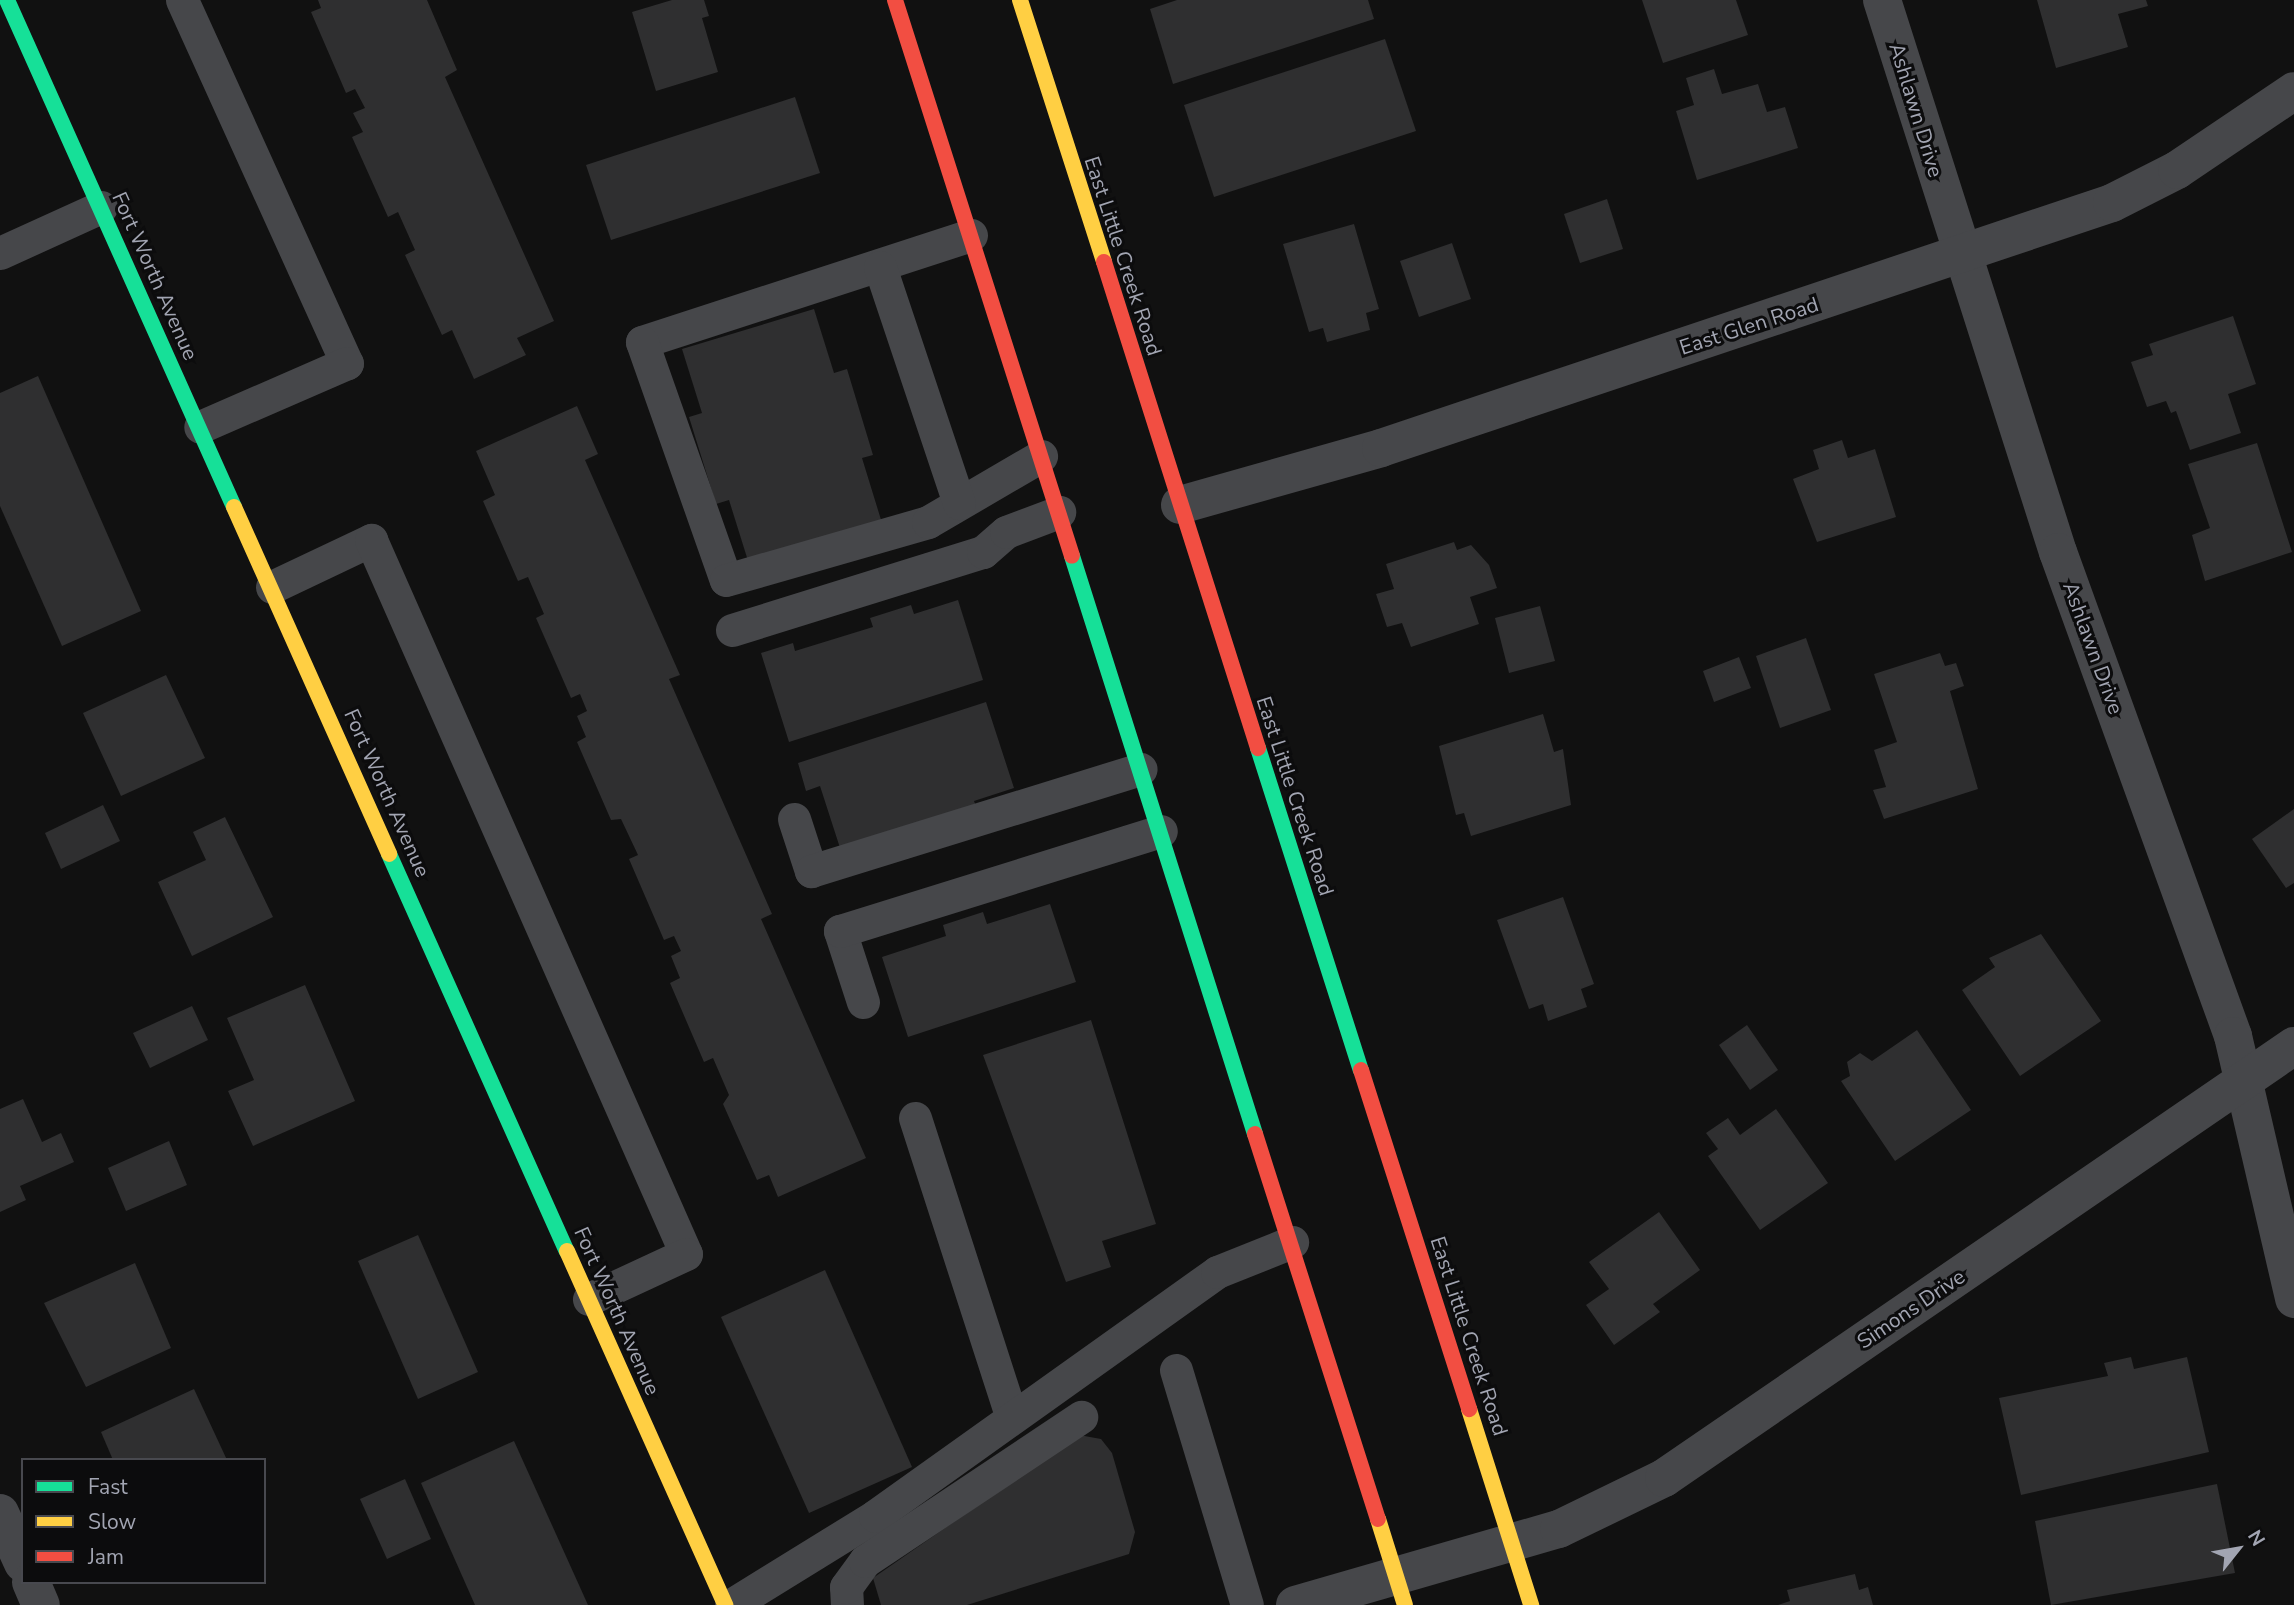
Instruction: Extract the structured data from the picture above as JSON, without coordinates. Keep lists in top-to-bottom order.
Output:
{
  "streets": {
    "main road": ["East Little Creek Road", "Fort Worth Avenue"],
    "street": ["Ashlawn Drive", "East Glen Road", "Simons Drive"]
  },
  "crossings": [
    ["Ashlawn Drive", "East Glen Road"],
    ["Ashlawn Drive", "Simons Drive"],
    ["East Little Creek Road", "East Glen Road"],
    ["East Little Creek Road", "Simons Drive"]
  ],
  "legend": ["Fast", "Slow", "Jam"],
  "north": "top right"
}
